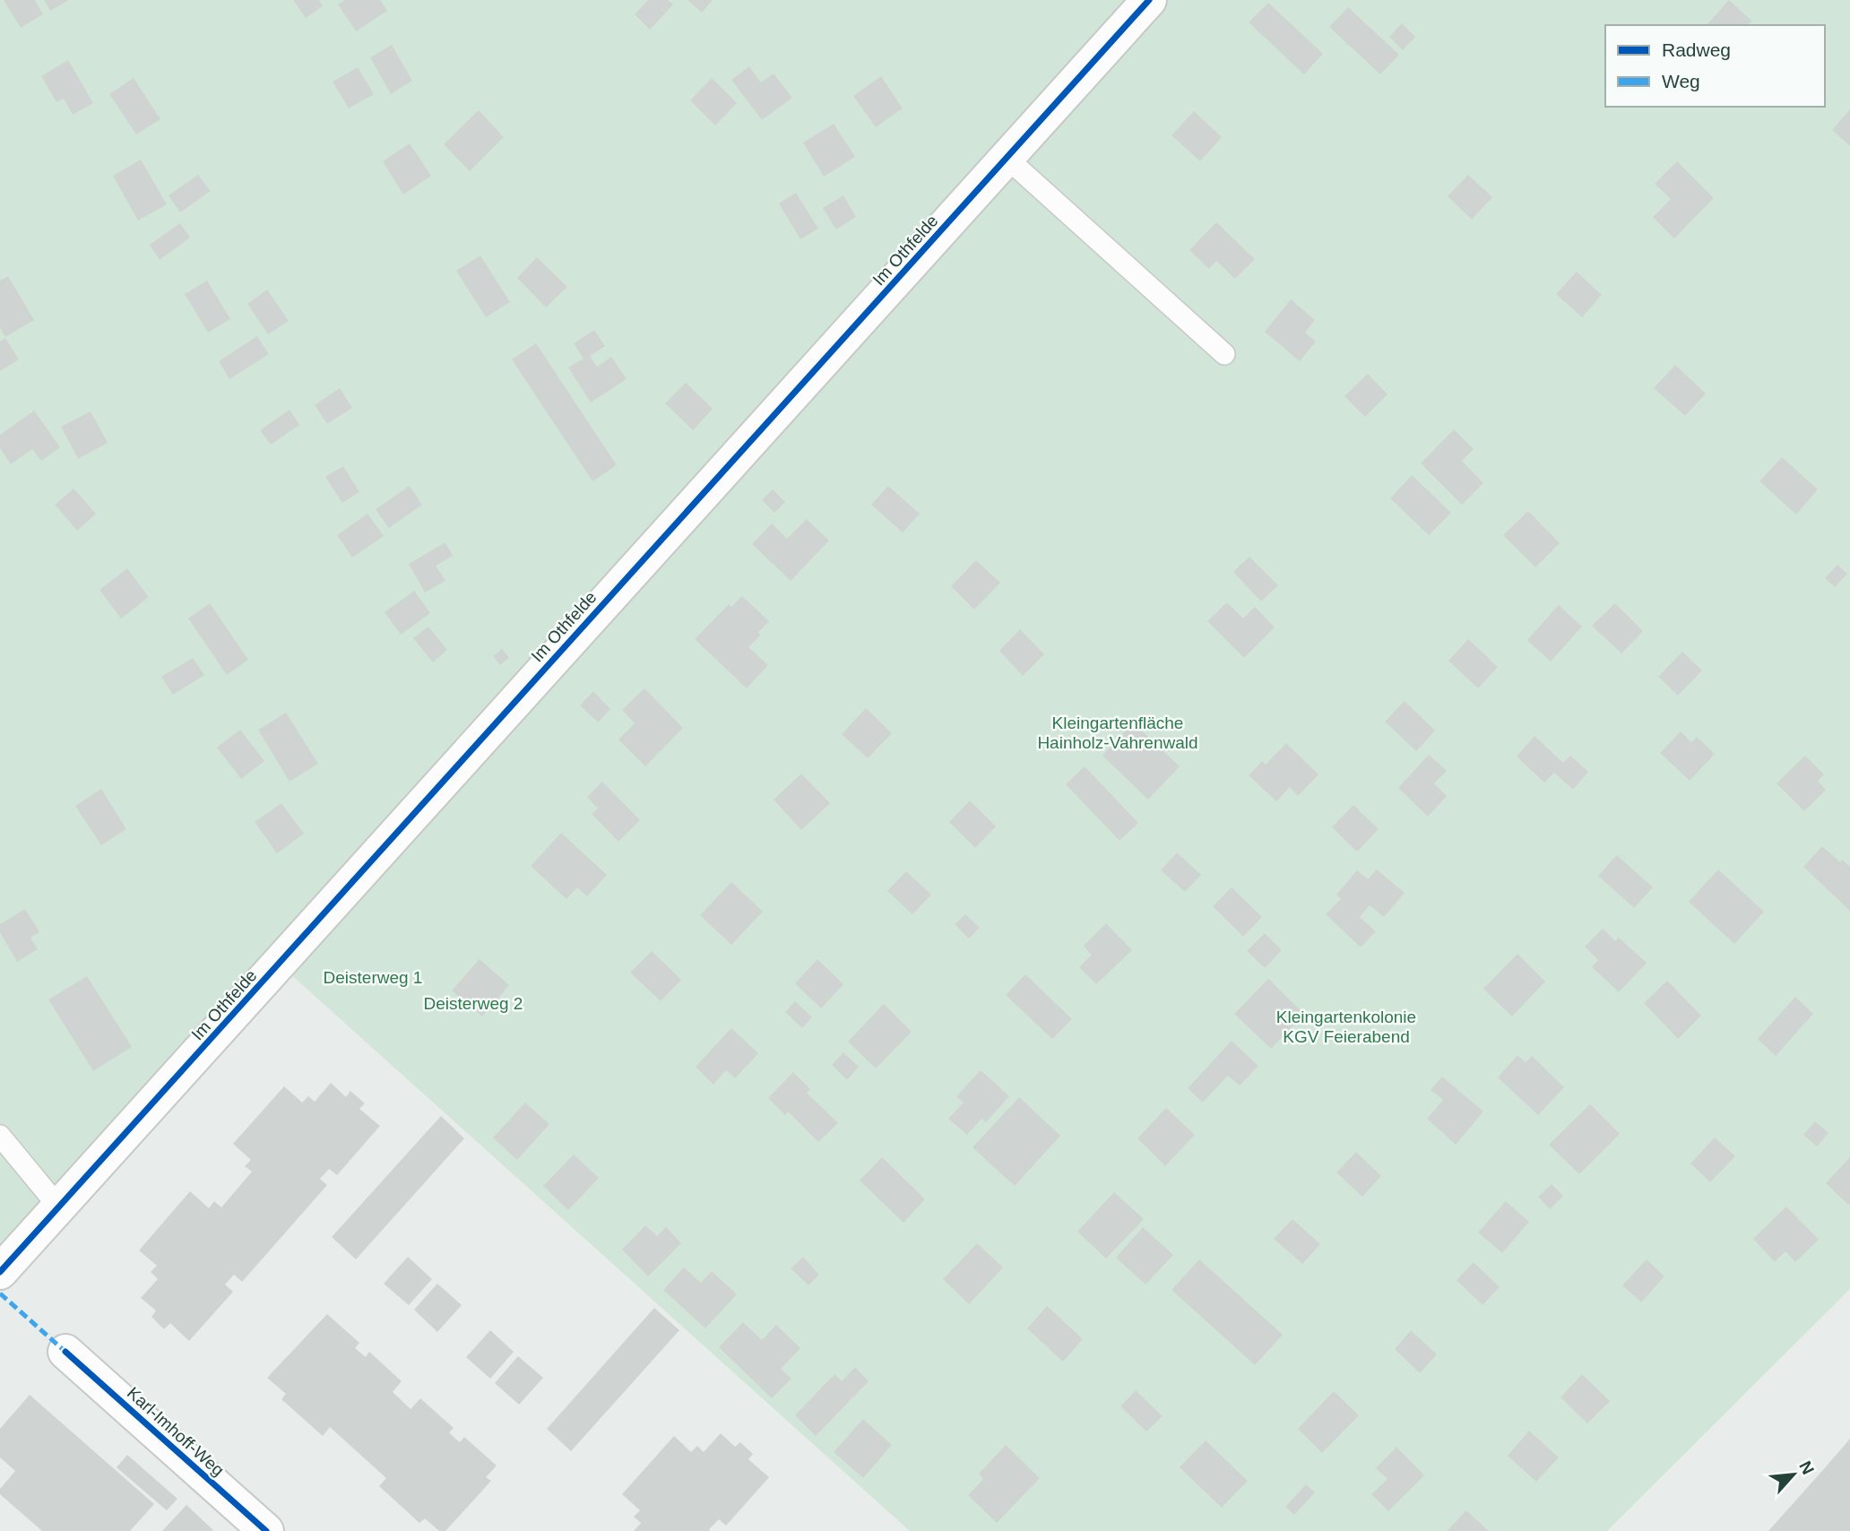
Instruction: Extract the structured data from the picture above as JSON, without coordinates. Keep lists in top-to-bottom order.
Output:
{
  "streets": {
    "street": ["Im Othfelde", "Karl-Imhoff-Weg"]
  },
  "parks": [
    "Kleingartenfläche Hainholz-Vahrenwald",
    "Deisterweg 1",
    "Deisterweg 2",
    "Kleingartenkolonie KGV Feierabend"
  ],
  "legend": ["Radweg", "Weg"],
  "north": "top right"
}
